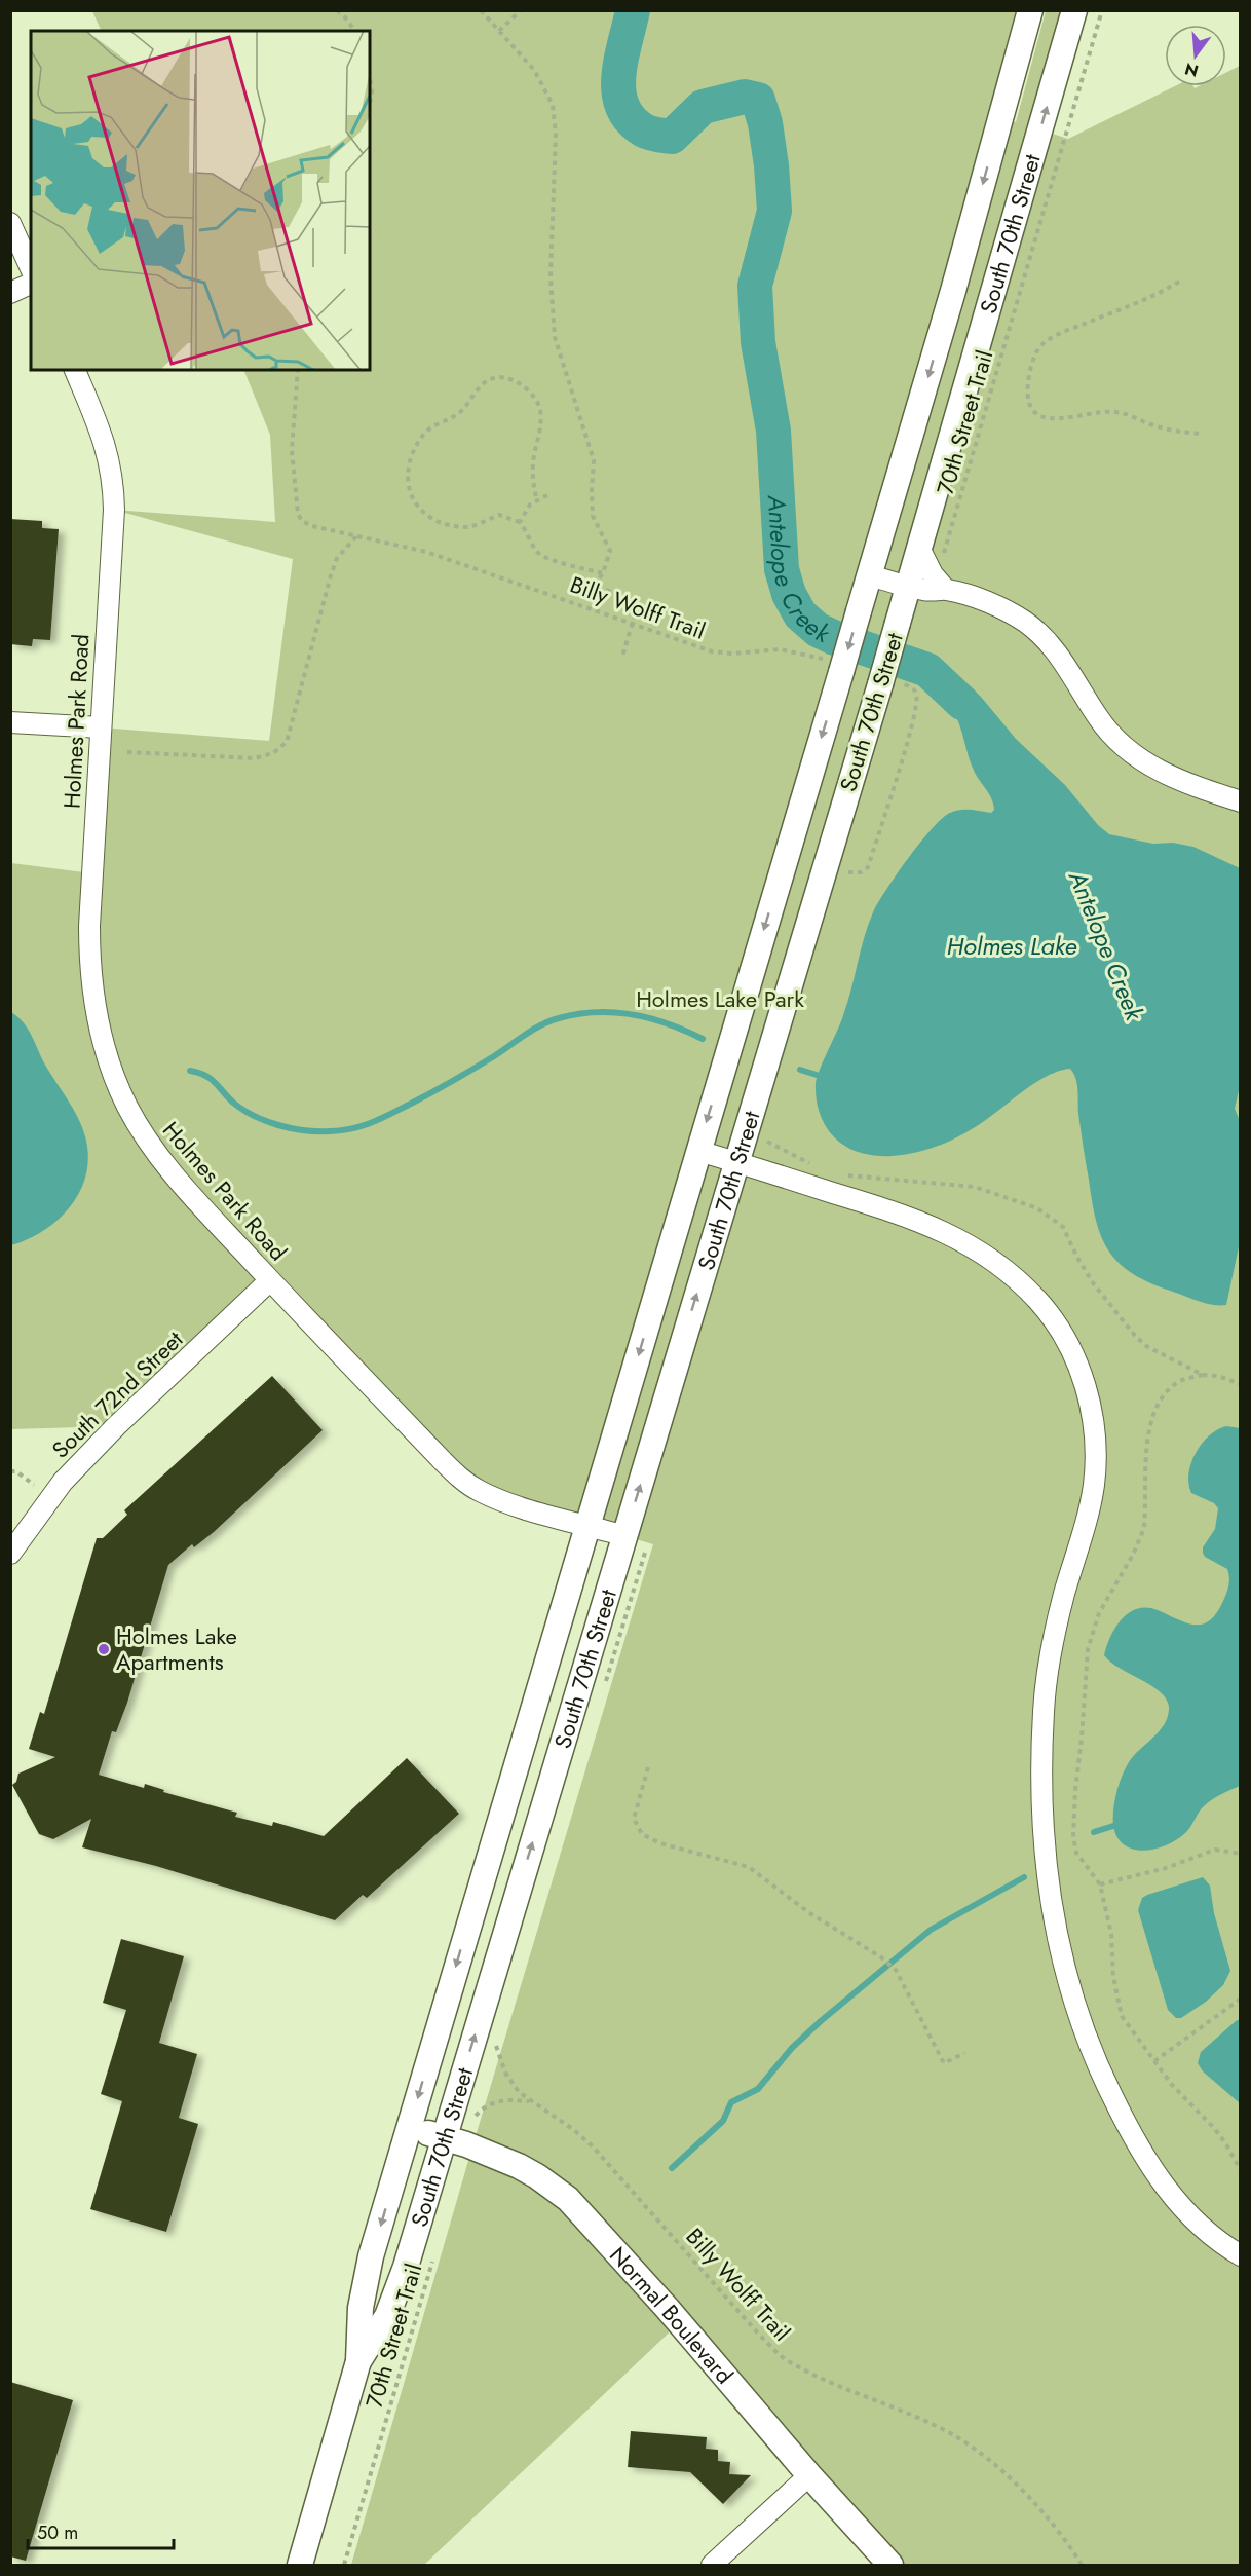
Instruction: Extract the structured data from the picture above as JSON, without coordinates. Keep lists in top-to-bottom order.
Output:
{
  "streets": {
    "main road": ["South 70th Street", "Normal Boulevard"],
    "street": ["Holmes Park Road", "South 72nd Street"],
    "path": ["70th Street Trail", "Billy Wolff Trail"]
  },
  "crossings": [
    ["South 70th Street", "Billy Wolff Trail"],
    ["South 70th Street", "Holmes Park Road"],
    ["South 70th Street", "Normal Boulevard"],
    ["Holmes Park Road", "South 72nd Street"]
  ],
  "water": ["Antelope Creek", "Holmes Lake"],
  "parks": ["Holmes Lake Park"],
  "places": ["Holmes Lake Apartments"],
  "scale_bar": "50 m",
  "north": "bottom"
}
